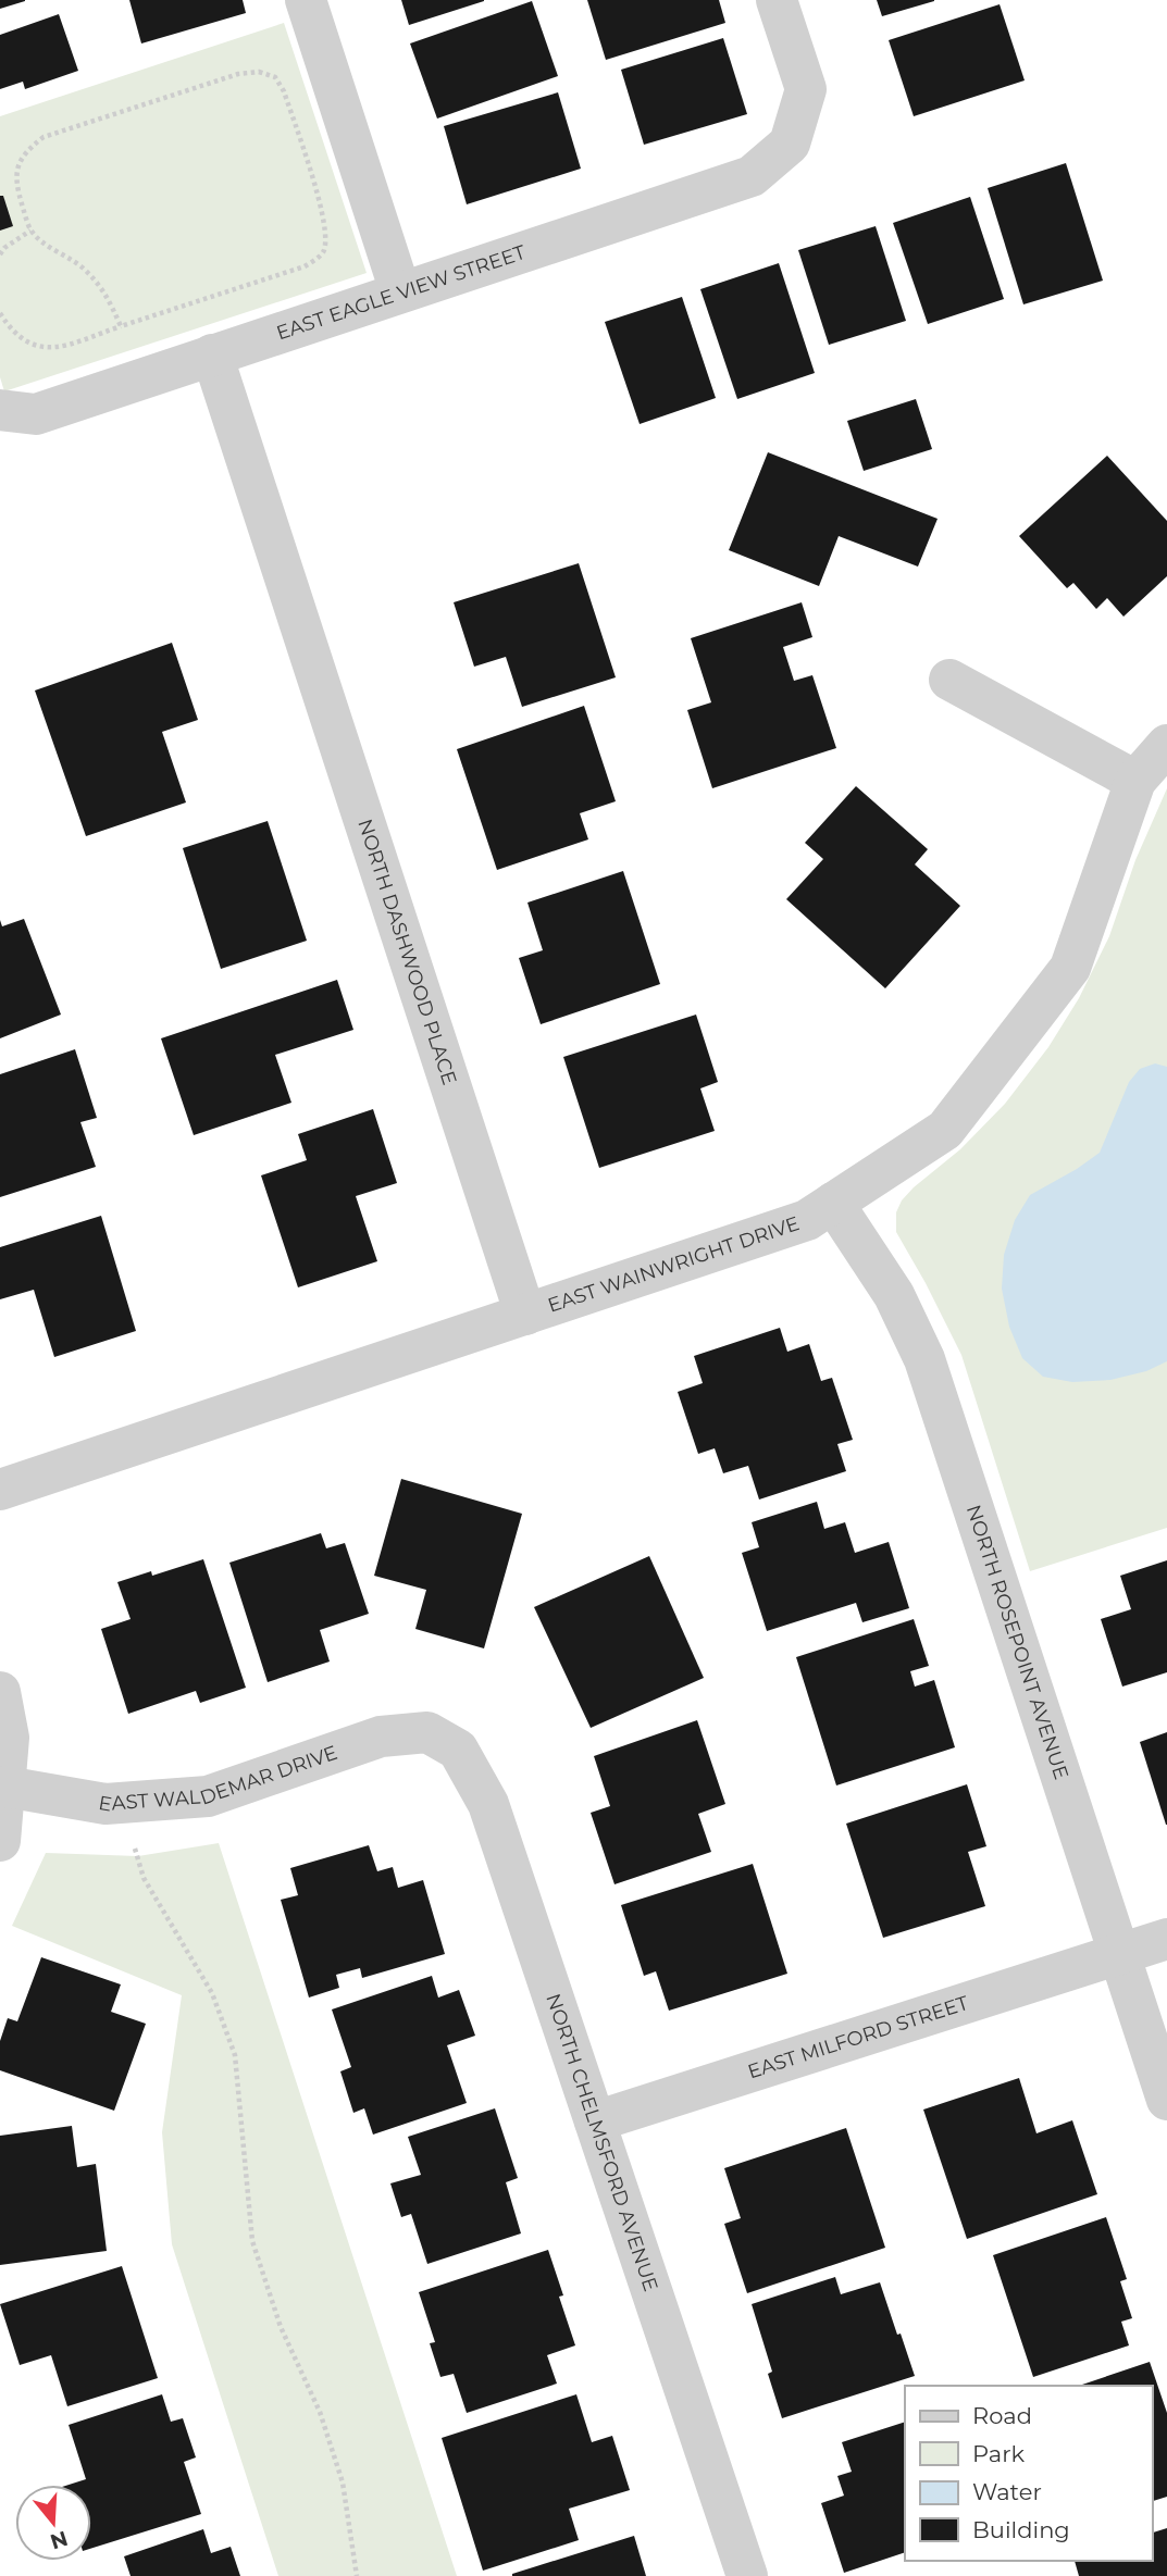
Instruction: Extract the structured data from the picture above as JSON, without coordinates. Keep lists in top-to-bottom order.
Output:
{
  "streets": {
    "street": [
      "EAST EAGLE VIEW STREET",
      "NORTH DASHWOOD PLACE",
      "EAST WAINWRIGHT DRIVE",
      "NORTH ROSEPOINT AVENUE",
      "EAST WALDEMAR DRIVE",
      "EAST MILFORD STREET",
      "NORTH CHELMSFORD AVENUE"
    ]
  },
  "crossings": [
    ["EAST EAGLE VIEW STREET", "NORTH DASHWOOD PLACE"],
    ["NORTH DASHWOOD PLACE", "EAST WAINWRIGHT DRIVE"],
    ["EAST WAINWRIGHT DRIVE", "NORTH ROSEPOINT AVENUE"],
    ["NORTH ROSEPOINT AVENUE", "EAST MILFORD STREET"],
    ["EAST WALDEMAR DRIVE", "NORTH CHELMSFORD AVENUE"],
    ["EAST MILFORD STREET", "NORTH CHELMSFORD AVENUE"]
  ],
  "legend": [
    "Road",
    "Park",
    "Water",
    "Building"
  ],
  "north": "bottom"
}
